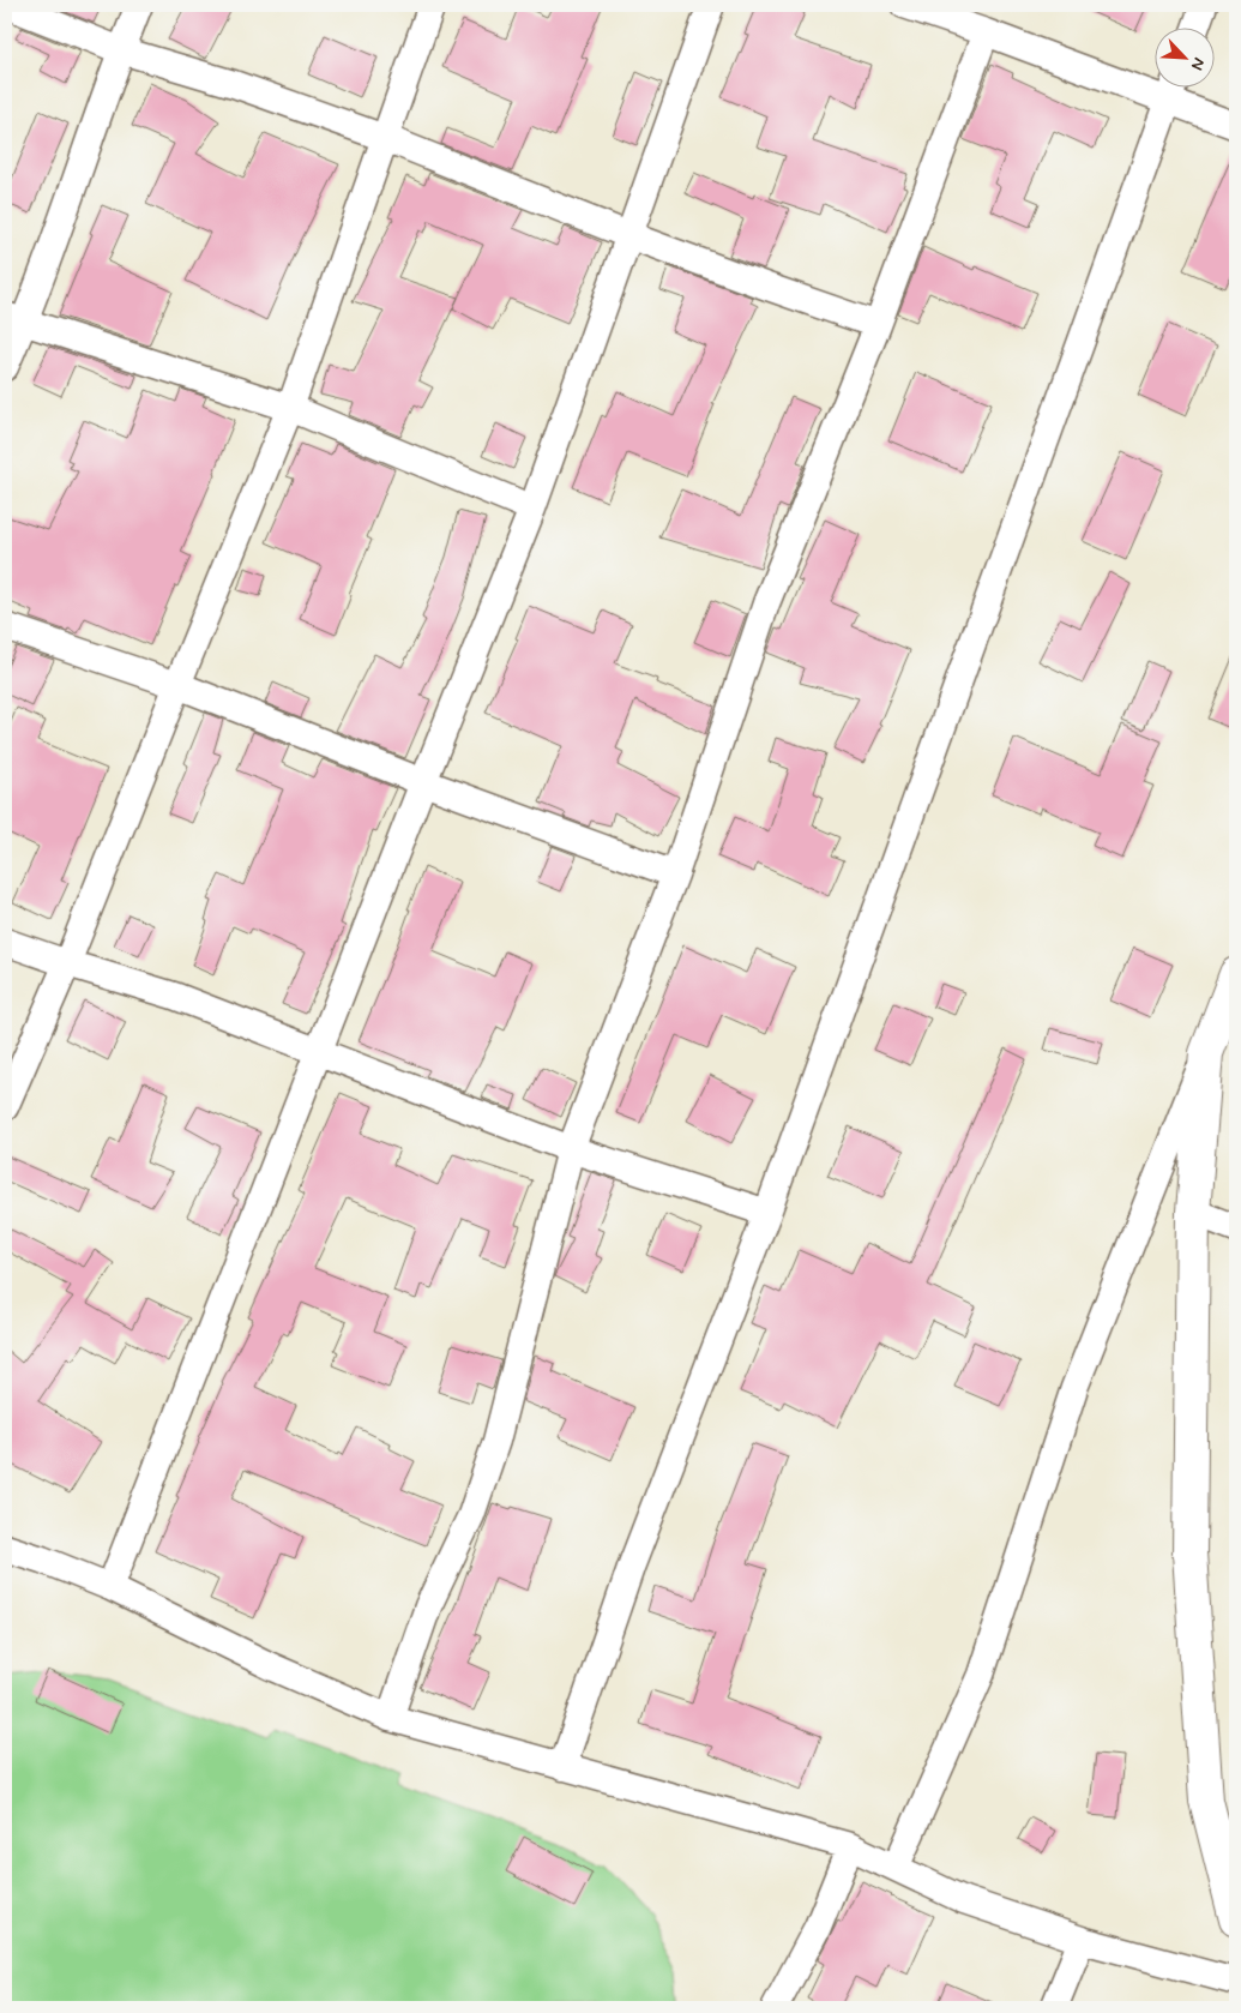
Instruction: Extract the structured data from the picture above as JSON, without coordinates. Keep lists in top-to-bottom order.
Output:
{
  "north": "bottom right"
}
